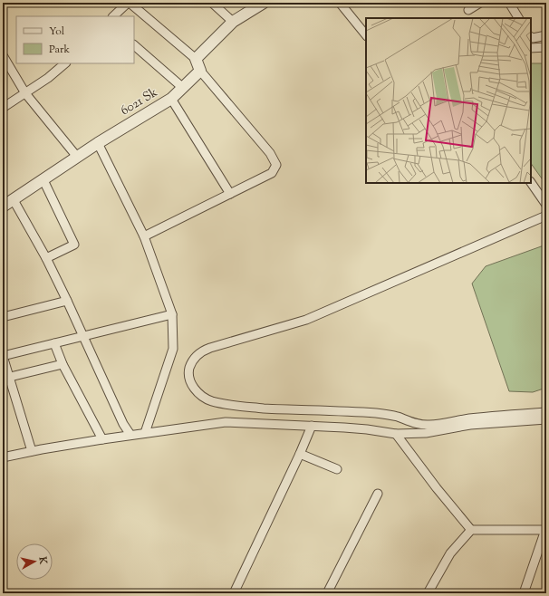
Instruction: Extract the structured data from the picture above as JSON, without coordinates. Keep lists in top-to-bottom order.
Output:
{
  "streets": {
    "street": ["6021 Sk"]
  },
  "legend": ["Yol", "Park"],
  "north": "right"
}
